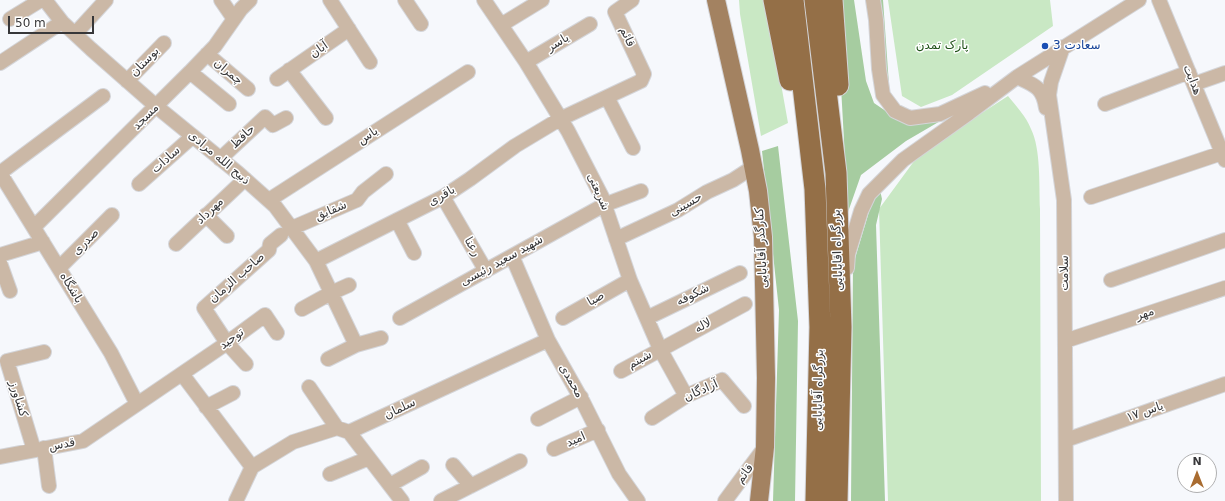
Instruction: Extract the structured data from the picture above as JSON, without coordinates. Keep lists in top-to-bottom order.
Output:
{
  "streets": {
    "highway": ["بزرگراه اقابابایی", "بزرگراه آقابابایی"],
    "main road": ["کنارگذر آقابابایی"],
    "street": [
      "قائم",
      "یاسر",
      "آبان",
      "بوستان",
      "چمران",
      "هدایت",
      "مسجد",
      "یاس",
      "حافظ",
      "ذبیح الله مرادی",
      "سادات",
      "شریعتی",
      "باقری",
      "حسینی",
      "مهرداد",
      "شقایق",
      "صدری",
      "رعنا",
      "شهید سعید رئیسی",
      "سلامت",
      "صاحب الزمان",
      "باشگاه",
      "شکوفه",
      "صبا",
      "مهر",
      "لاله",
      "توحید",
      "شبنم",
      "محمدی",
      "آزادگان",
      "کشاورز",
      "سلمان",
      "یاس ۱۷",
      "امید",
      "قدس"
    ]
  },
  "crossings": [
    ["قائم", "کنارگذر آقابابایی"],
    ["یاسر", "شریعتی"],
    ["بوستان", "ذبیح الله مرادی"],
    ["چمران", "مسجد"],
    ["مسجد", "ذبیح الله مرادی"],
    ["مسجد", "باشگاه"],
    ["یاس", "ذبیح الله مرادی"],
    ["حافظ", "ذبیح الله مرادی"],
    ["ذبیح الله مرادی", "سادات"],
    ["ذبیح الله مرادی", "باقری"],
    ["ذبیح الله مرادی", "مهرداد"],
    ["ذبیح الله مرادی", "شقایق"],
    ["ذبیح الله مرادی", "صاحب الزمان"],
    ["شریعتی", "باقری"],
    ["شریعتی", "حسینی"],
    ["شریعتی", "شهید سعید رئیسی"],
    ["شریعتی", "شکوفه"],
    ["شریعتی", "صبا"],
    ["شریعتی", "لاله"],
    ["شریعتی", "شبنم"],
    ["شریعتی", "آزادگان"],
    ["باقری", "رعنا"],
    ["حسینی", "کنارگذر آقابابایی"],
    ["شقایق", "صاحب الزمان"],
    ["صدری", "باشگاه"],
    ["رعنا", "شهید سعید رئیسی"],
    ["بزرگراه اقابابایی", "بزرگراه آقابابایی"],
    ["شهید سعید رئیسی", "محمدی"],
    ["سلامت", "مهر"],
    ["سلامت", "یاس ۱۷"],
    ["صاحب الزمان", "توحید"],
    ["باشگاه", "توحید"],
    ["باشگاه", "قدس"],
    ["لاله", "شبنم"],
    ["توحید", "قدس"],
    ["محمدی", "سلمان"],
    ["محمدی", "امید"],
    ["کشاورز", "قدس"]
  ],
  "parks": ["پارک تمدن"],
  "places": ["سعادت 3"],
  "scale_bar": "50 m",
  "north": "top"
}
